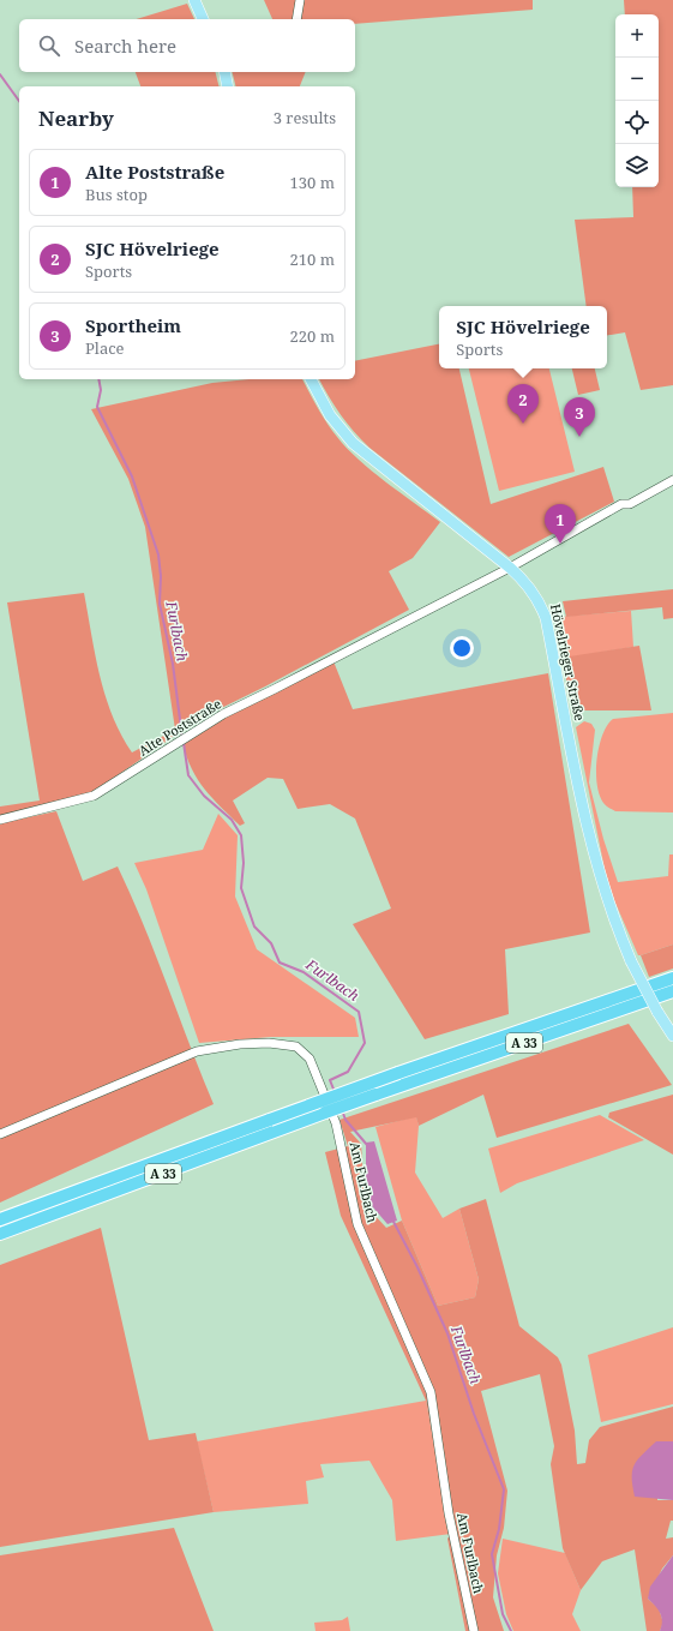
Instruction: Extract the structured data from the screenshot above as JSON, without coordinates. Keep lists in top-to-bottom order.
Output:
{
  "streets": {
    "highway": ["A 33"],
    "main road": ["Hövelrieger Straße"],
    "street": ["Alte Poststraße", "Am Furlbach"]
  },
  "crossings": [
    ["Hövelrieger Straße", "Alte Poststraße"]
  ],
  "water": ["Furlbach"],
  "page": {
    "map_buttons": ["+", "−"],
    "search": "Search here",
    "heading": ["Nearby", "3 results"],
    "list": [
      {
        "mark": "1",
        "name": "Alte Poststraße",
        "note": "Bus stop",
        "value": "130 m"
      },
      {
        "mark": "2",
        "name": "SJC Hövelriege",
        "note": "Sports",
        "value": "210 m"
      },
      {
        "mark": "3",
        "name": "Sportheim",
        "note": "Place",
        "value": "220 m"
      }
    ],
    "popup": ["SJC Hövelriege", "Sports"],
    "pins": ["2", "3", "1"]
  }
}
